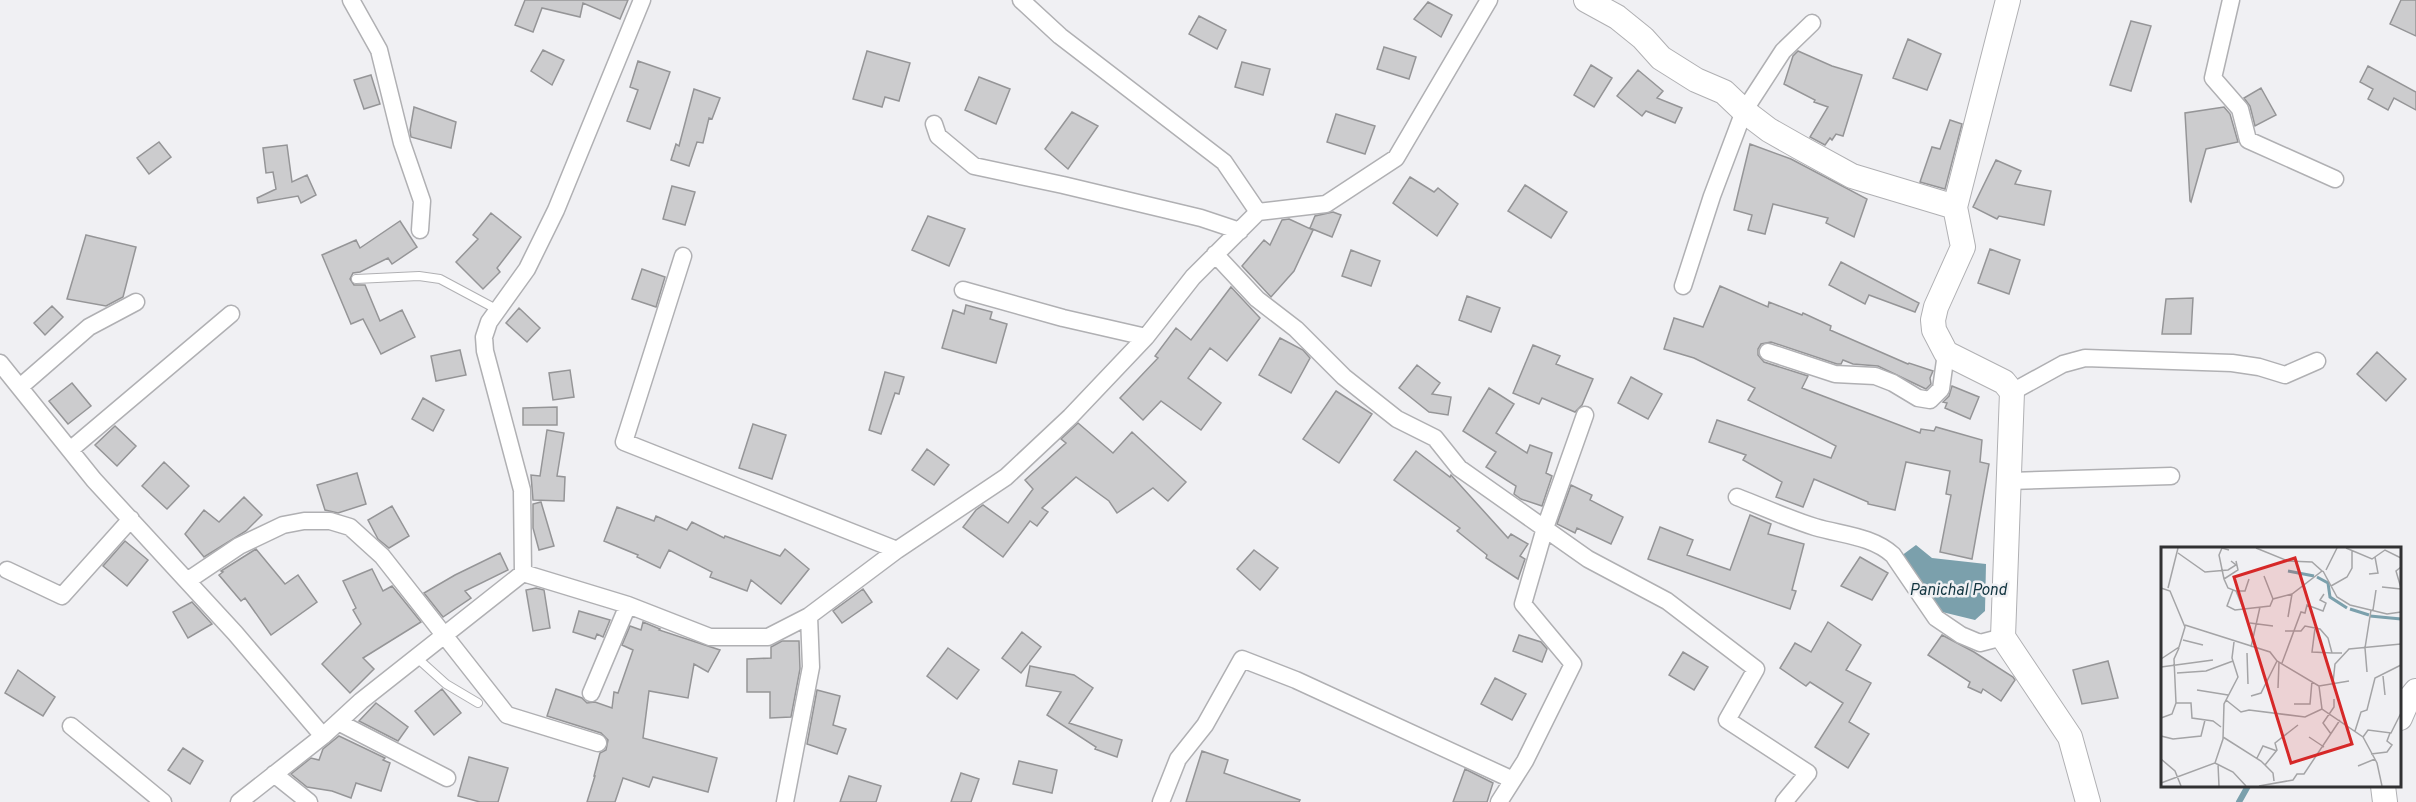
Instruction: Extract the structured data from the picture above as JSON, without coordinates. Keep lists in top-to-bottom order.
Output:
{
  "water": ["Panichal Pond"]
}
